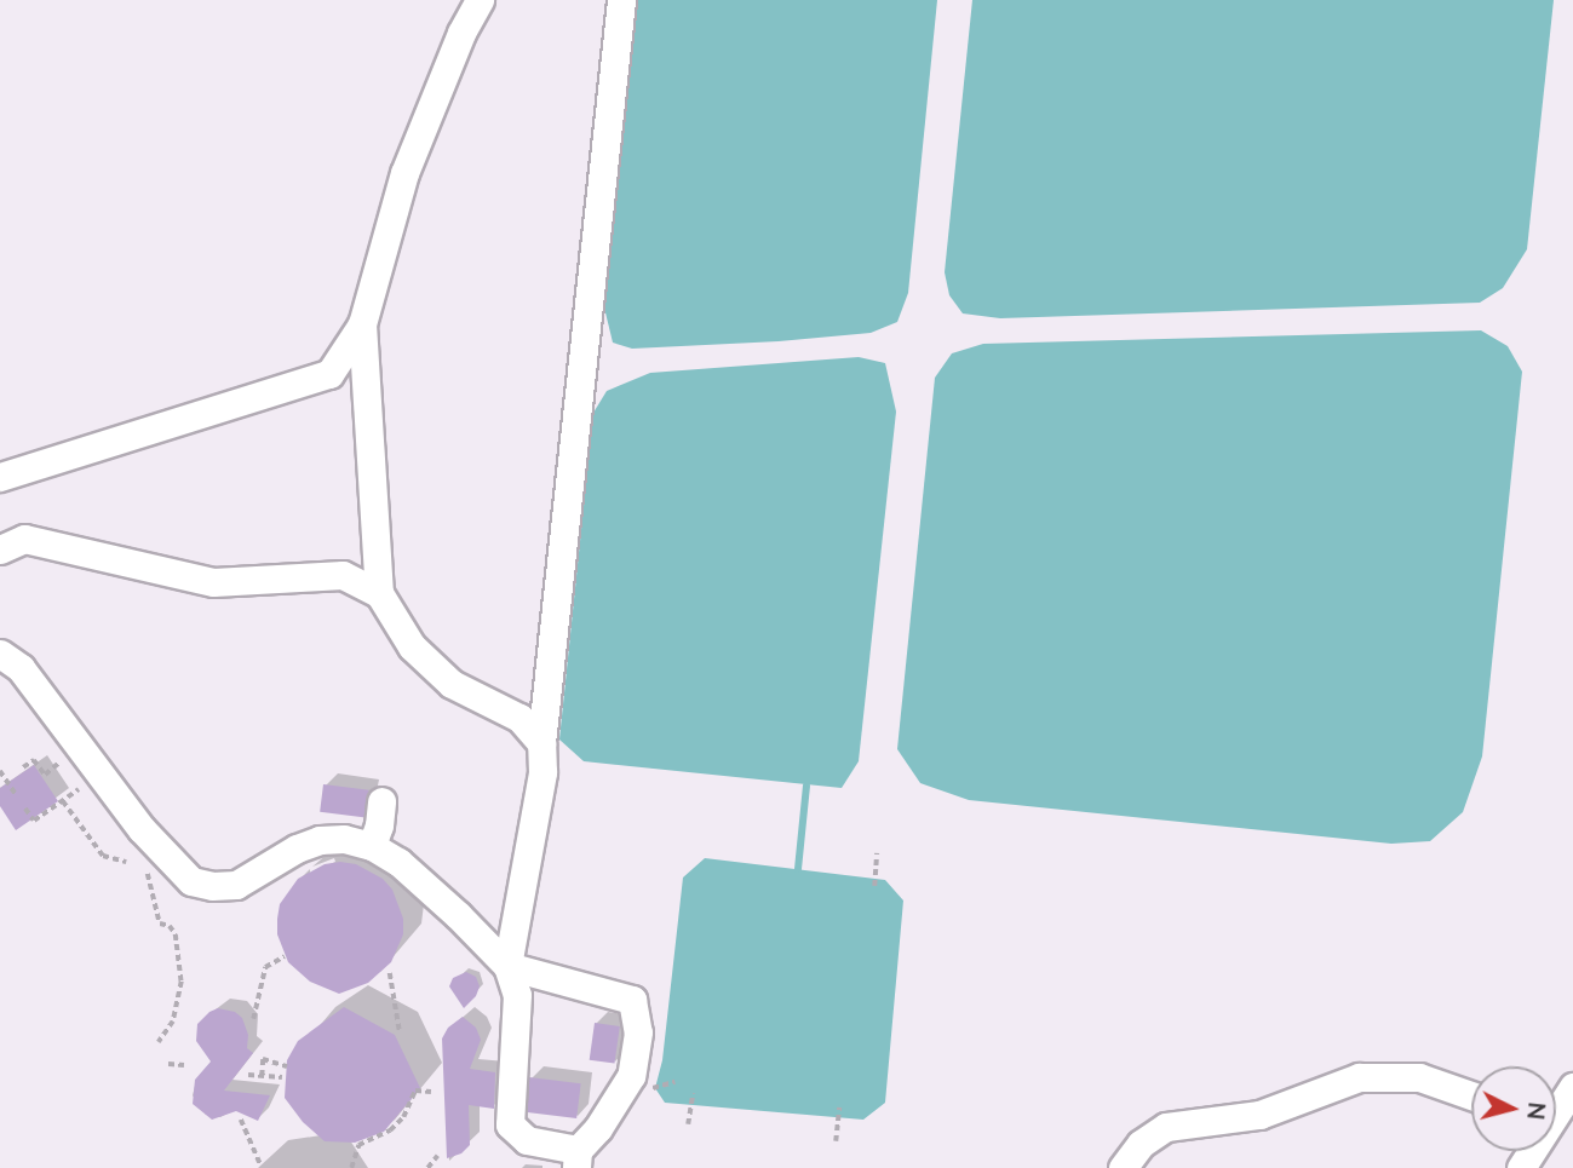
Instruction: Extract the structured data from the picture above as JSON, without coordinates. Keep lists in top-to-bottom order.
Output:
{
  "north": "right"
}
